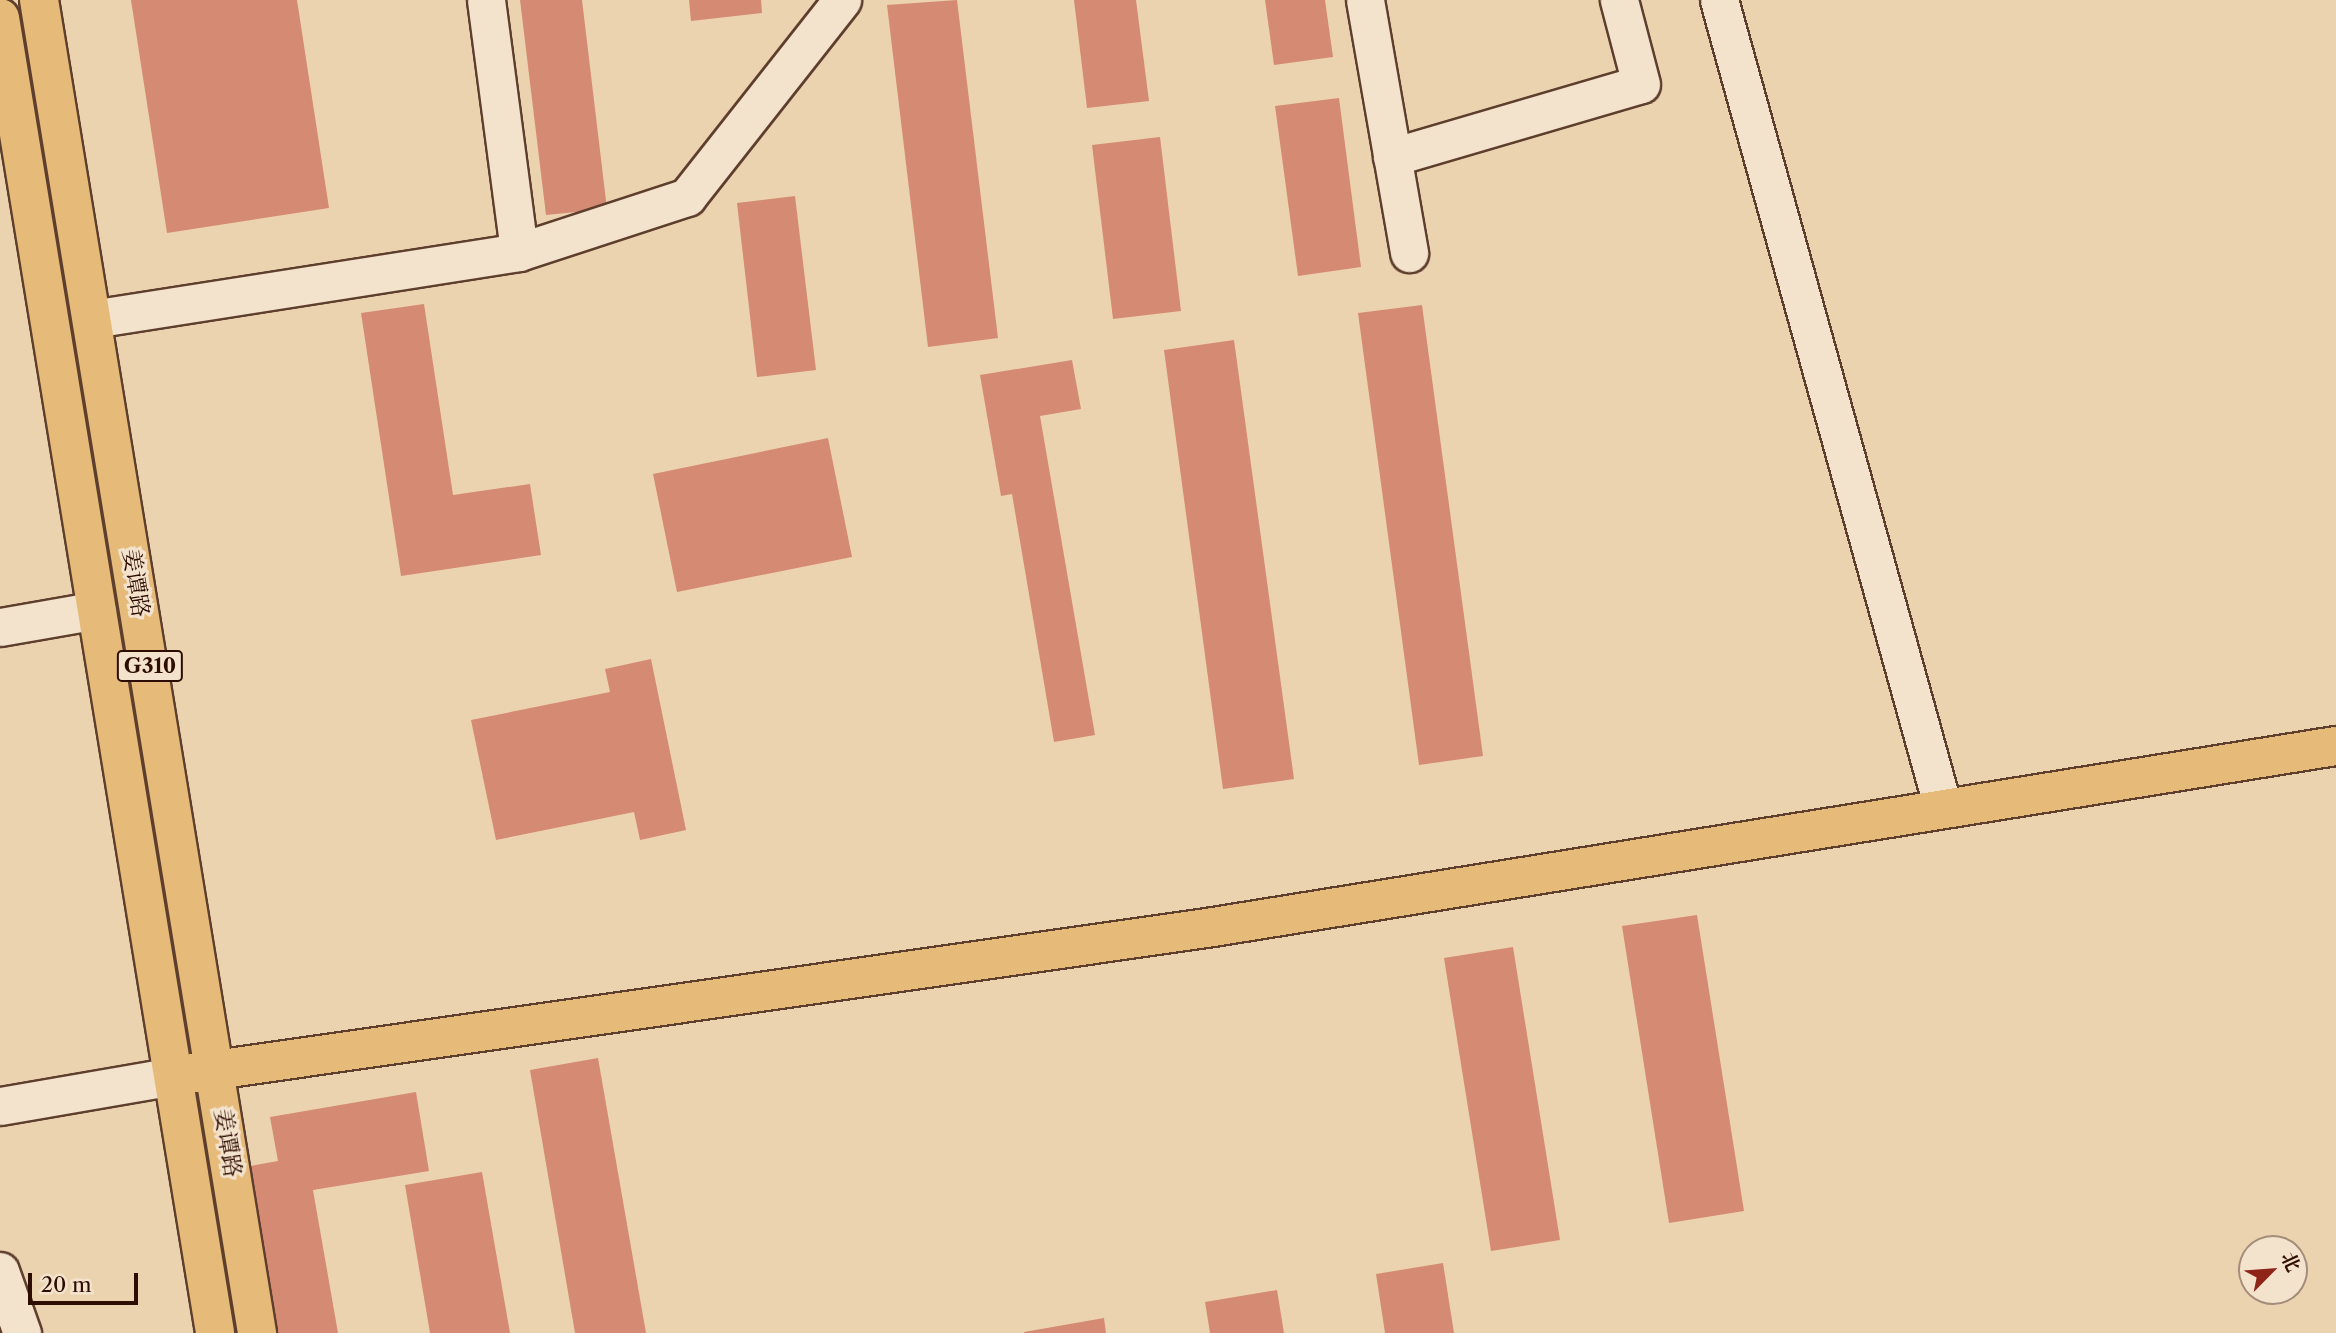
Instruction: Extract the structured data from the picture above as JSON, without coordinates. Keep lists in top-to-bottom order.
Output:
{
  "streets": {
    "main road": ["姜谭路", "G310"]
  },
  "scale_bar": "20 m",
  "north": "top right"
}
